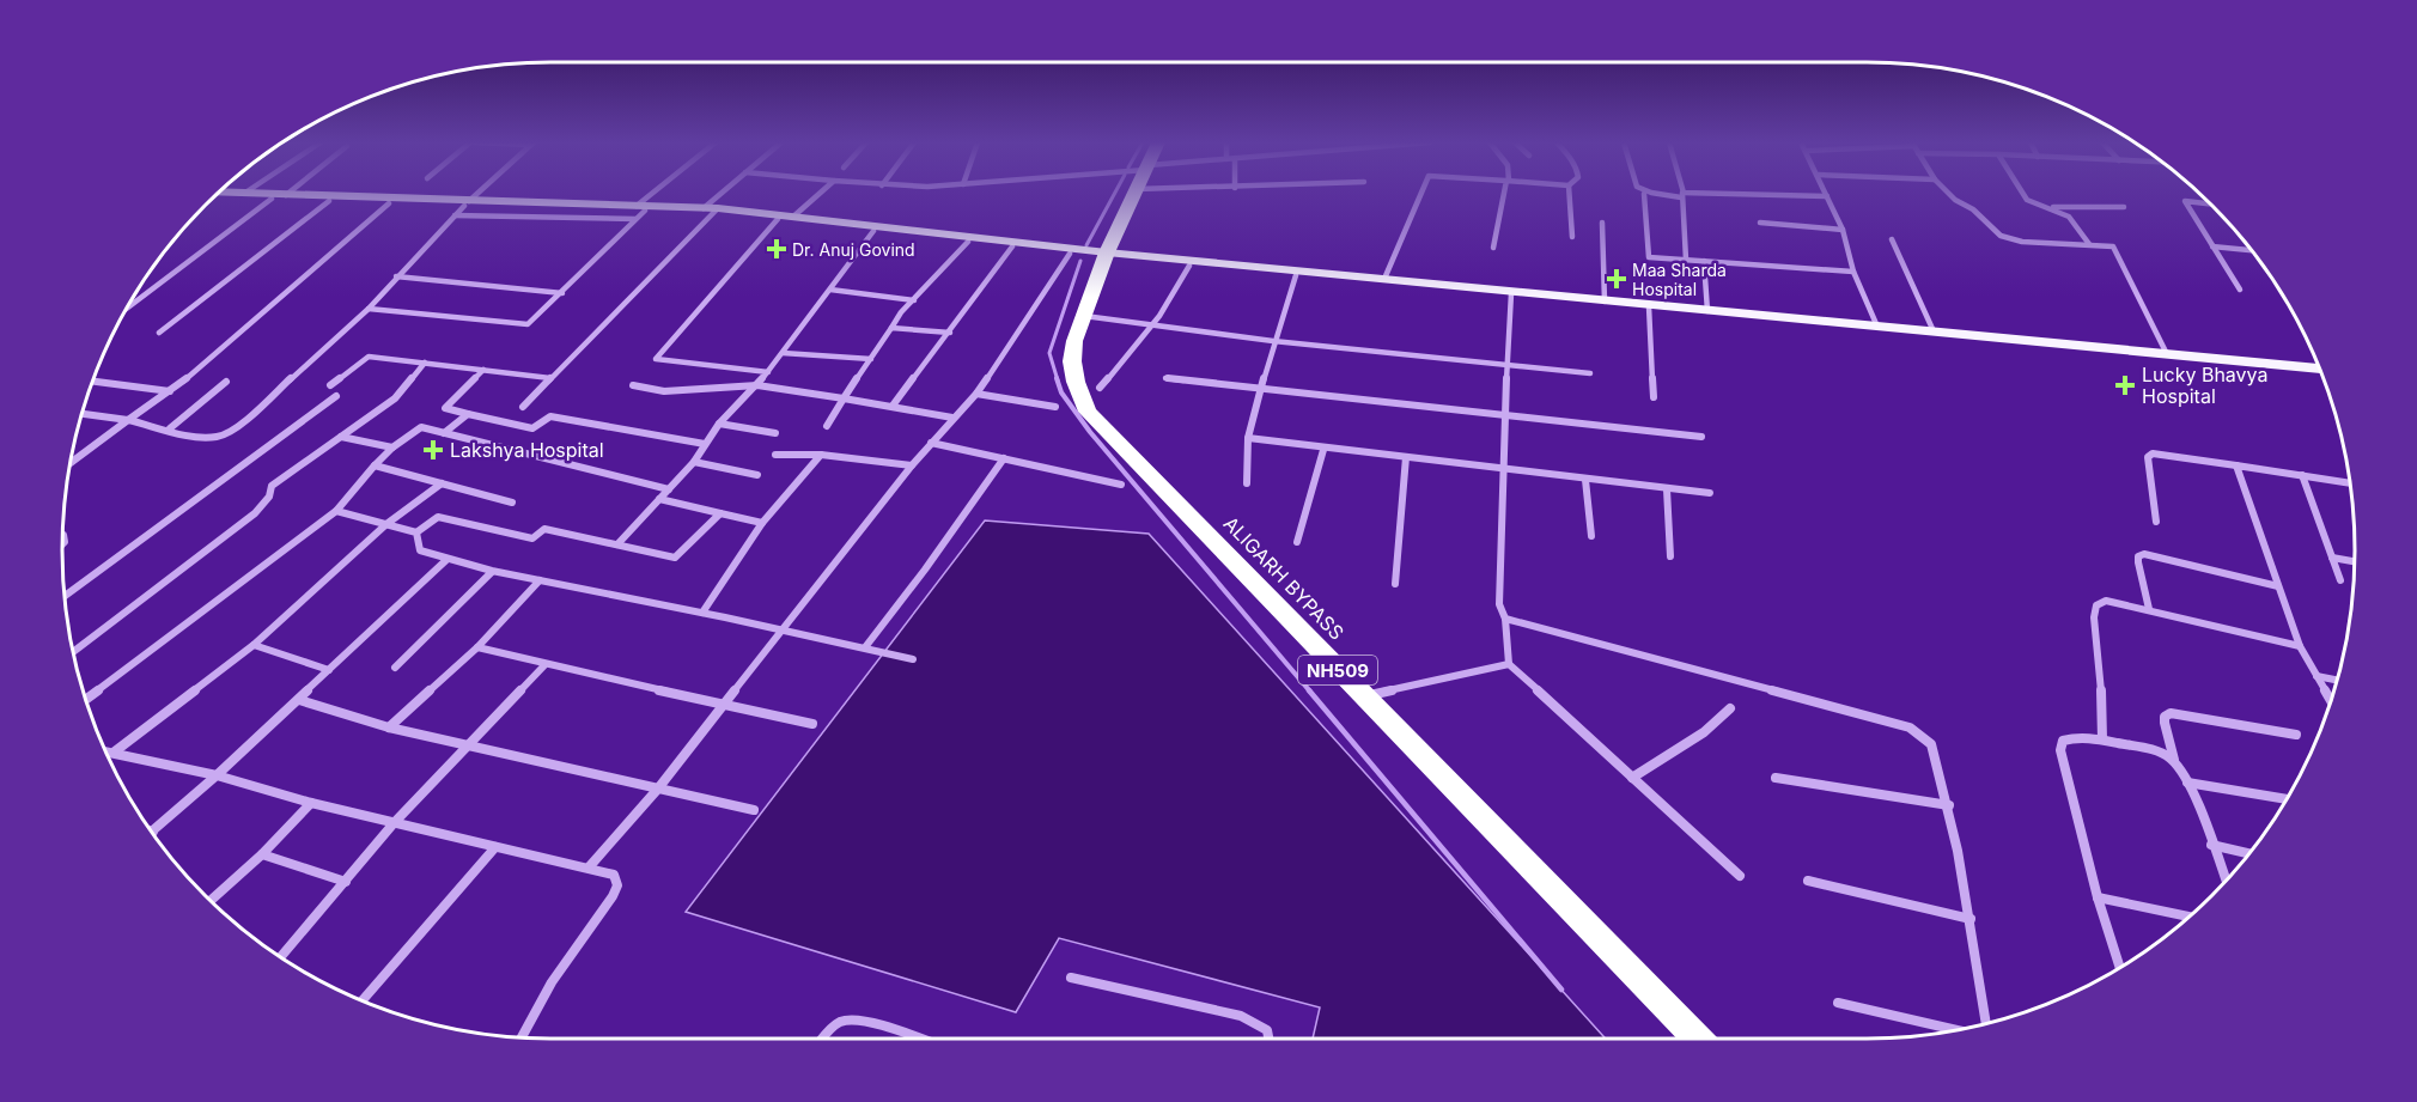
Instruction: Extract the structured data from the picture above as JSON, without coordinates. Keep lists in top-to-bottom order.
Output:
{
  "streets": {
    "highway": ["ALIGARH BYPASS", "NH509"]
  },
  "places": {
    "health": [
      "Dr. Anuj Govind",
      "Maa Sharda Hospital",
      "Lucky Bhavya Hospital",
      "Lakshya Hospital"
    ]
  }
}
